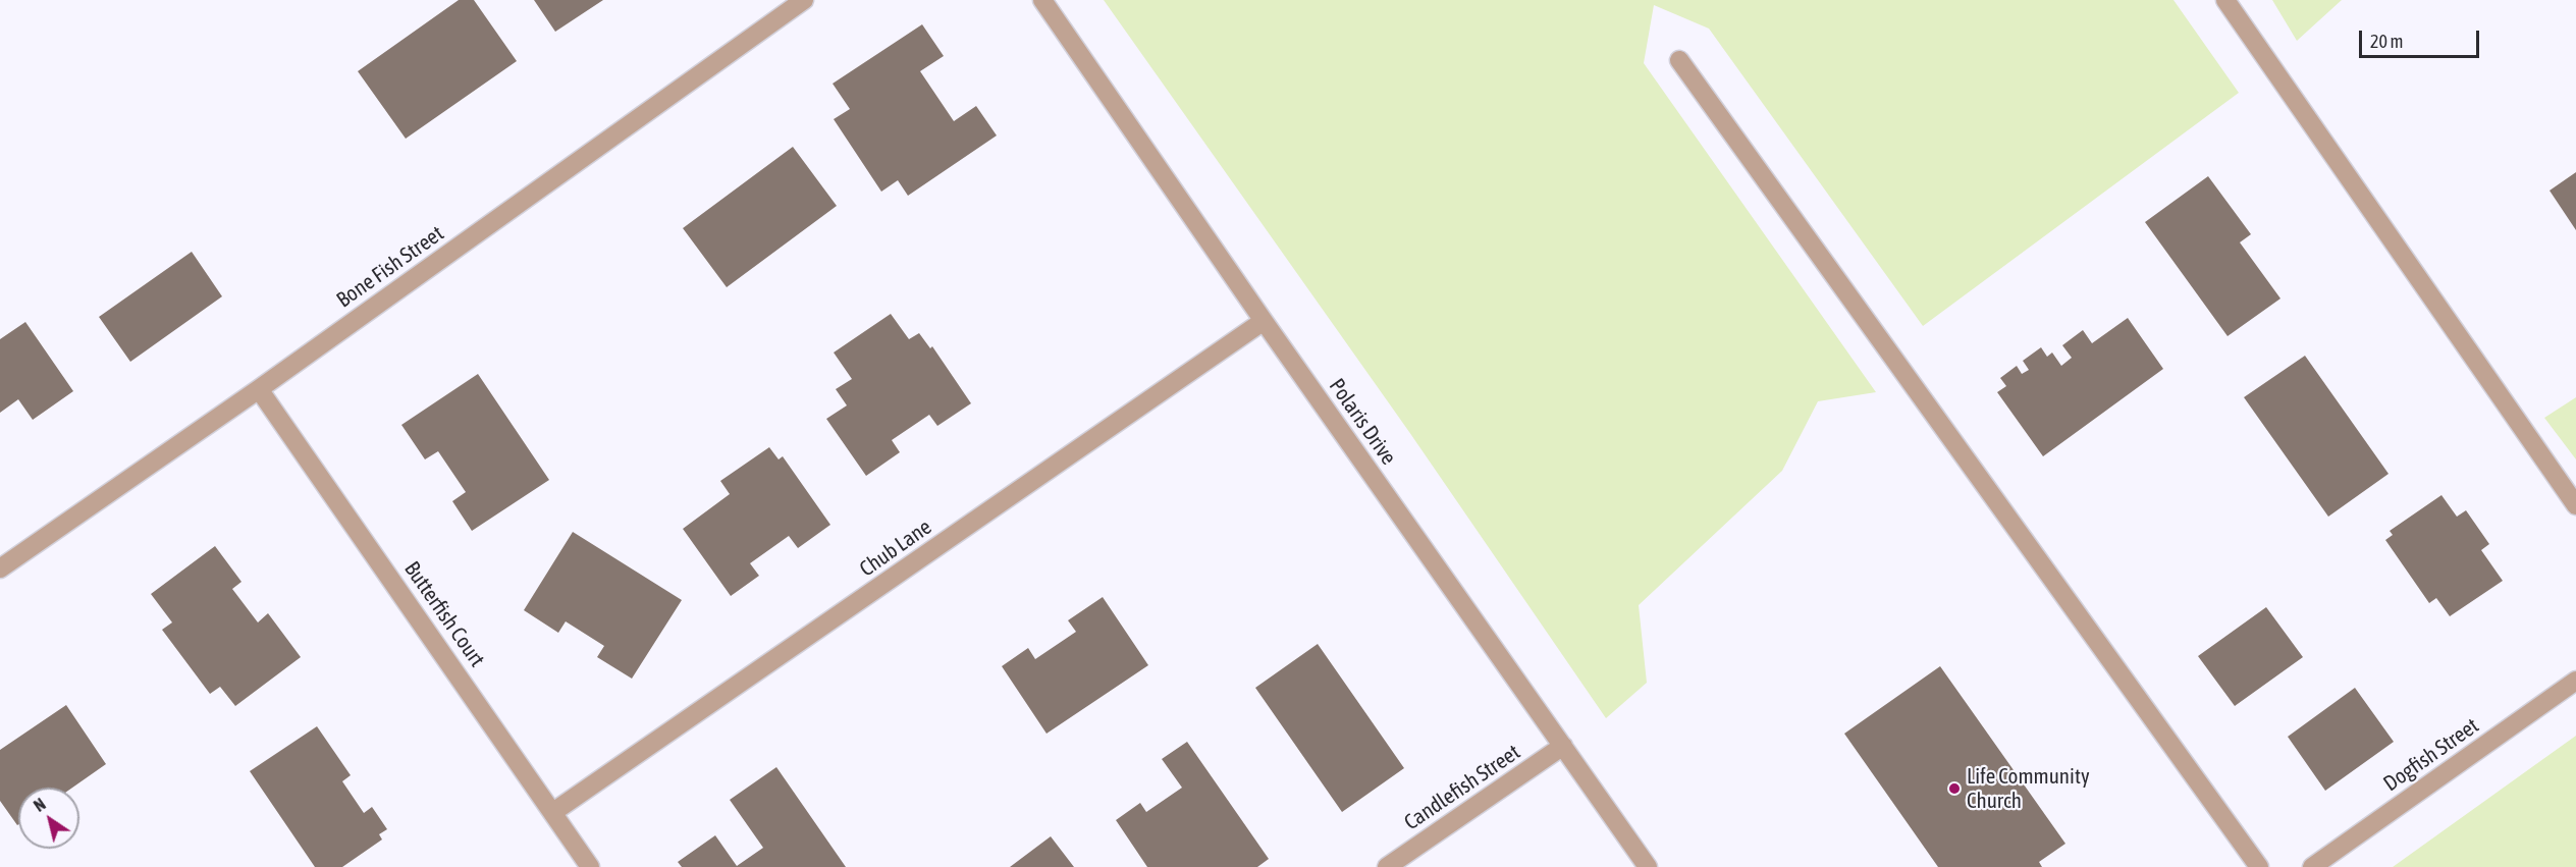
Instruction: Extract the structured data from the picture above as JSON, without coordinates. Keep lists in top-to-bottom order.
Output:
{
  "streets": {
    "street": [
      "Bone Fish Street",
      "Polaris Drive",
      "Chub Lane",
      "Butterfish Court",
      "Dogfish Street",
      "Candlefish Street"
    ]
  },
  "crossings": [
    ["Bone Fish Street", "Butterfish Court"],
    ["Polaris Drive", "Chub Lane"],
    ["Polaris Drive", "Candlefish Street"],
    ["Chub Lane", "Butterfish Court"]
  ],
  "places": ["Life Community Church"],
  "scale_bar": "20 m",
  "north": "top left"
}
